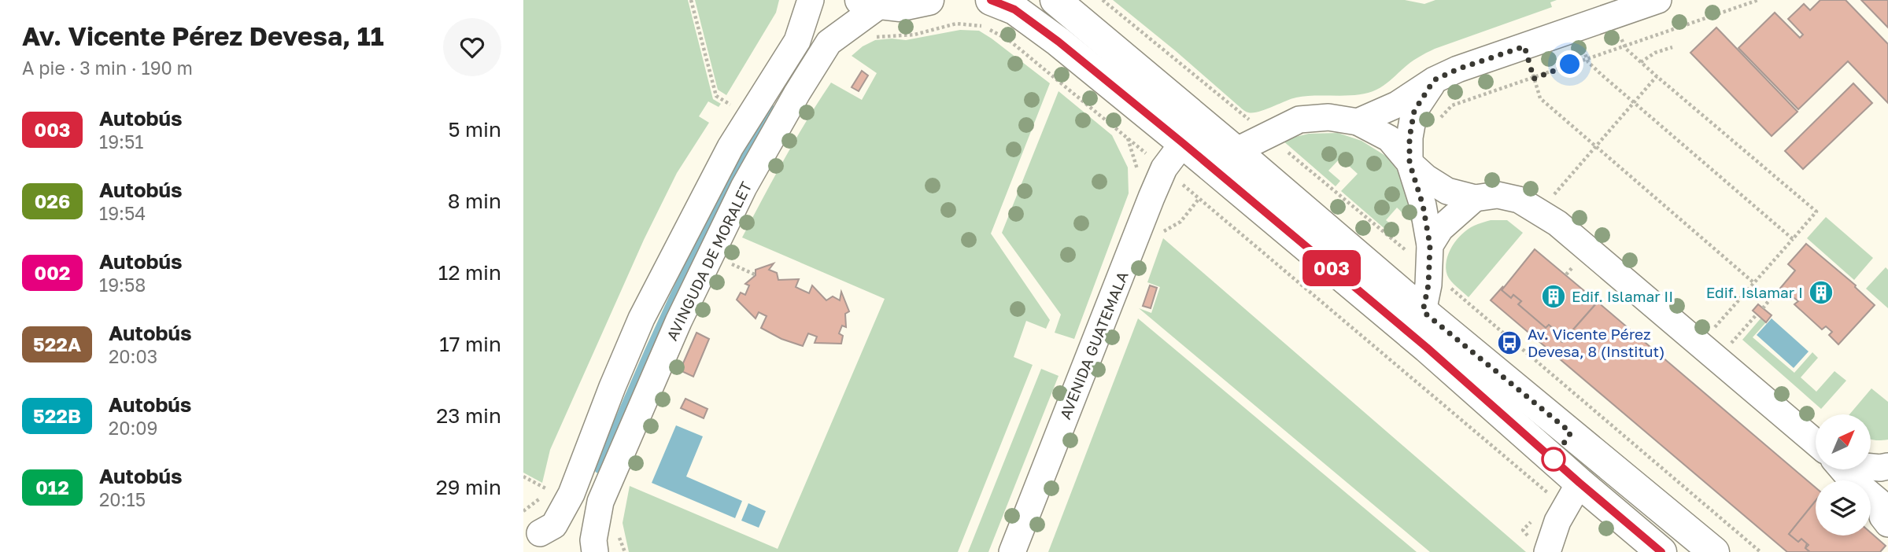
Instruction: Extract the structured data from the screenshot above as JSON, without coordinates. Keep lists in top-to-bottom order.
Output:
{
  "streets": {
    "street": ["AVINGUDA DE MORALET", "AVENIDA GUATEMALA"]
  },
  "places": {
    "building": ["Edif. Islamar I", "Edif. Islamar II"],
    "bus stop": ["Av. Vicente Pérez Devesa, 8 (Institut)"]
  },
  "lines": ["bus line 003"],
  "north": "top right",
  "page": {
    "heading": ["Av. Vicente Pérez Devesa, 11", "A pie · 3 min · 190 m"],
    "on_map": "003",
    "list": [
      {
        "mark": "003",
        "name": "Autobús",
        "note": "19:51",
        "value": "5 min"
      },
      {
        "mark": "026",
        "name": "Autobús",
        "note": "19:54",
        "value": "8 min"
      },
      {
        "mark": "002",
        "name": "Autobús",
        "note": "19:58",
        "value": "12 min"
      },
      {
        "mark": "522A",
        "name": "Autobús",
        "note": "20:03",
        "value": "17 min"
      },
      {
        "mark": "522B",
        "name": "Autobús",
        "note": "20:09",
        "value": "23 min"
      },
      {
        "mark": "012",
        "name": "Autobús",
        "note": "20:15",
        "value": "29 min"
      }
    ]
  }
}
